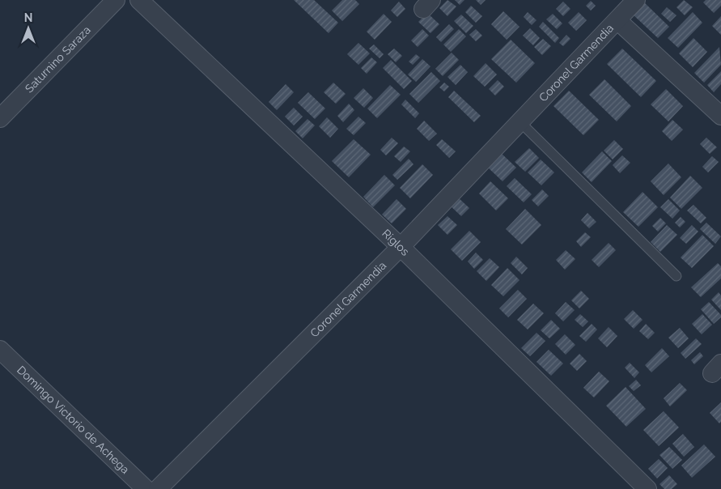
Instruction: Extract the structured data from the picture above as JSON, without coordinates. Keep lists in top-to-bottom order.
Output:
{
  "streets": {
    "street": [
      "Saturnino Saraza",
      "Coronel Garmendia",
      "Riglos",
      "Domingo Victorio de Achega"
    ]
  },
  "crossings": [
    ["Coronel Garmendia", "Riglos"]
  ],
  "north": "top"
}
